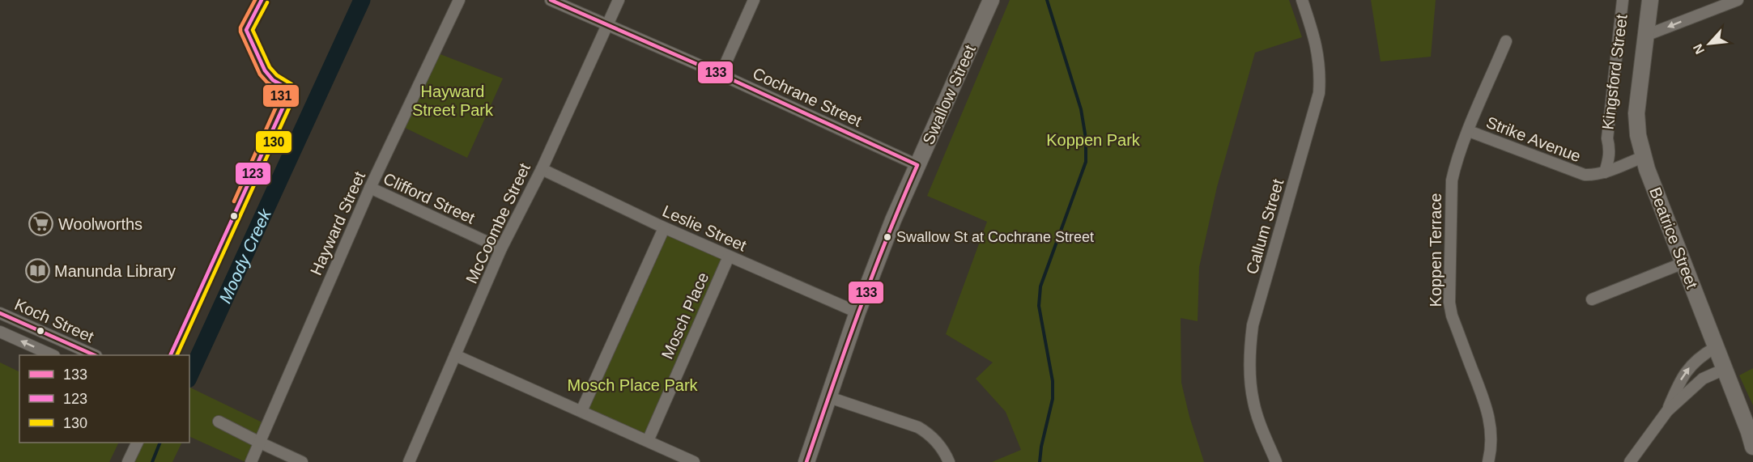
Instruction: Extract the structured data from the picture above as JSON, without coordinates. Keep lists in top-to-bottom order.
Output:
{
  "streets": {
    "street": [
      "Kingsford Street",
      "Swallow Street",
      "Cochrane Street",
      "Strike Avenue",
      "Clifford Street",
      "Hayward Street",
      "McCoombe Street",
      "Callum Street",
      "Leslie Street",
      "Beatrice Street",
      "Koppen Terrace",
      "Mosch Place",
      "Koch Street"
    ]
  },
  "crossings": [
    ["Kingsford Street", "Strike Avenue"],
    ["Kingsford Street", "Beatrice Street"],
    ["Swallow Street", "Cochrane Street"],
    ["Swallow Street", "Leslie Street"],
    ["Cochrane Street", "McCoombe Street"],
    ["Strike Avenue", "Beatrice Street"],
    ["Strike Avenue", "Koppen Terrace"],
    ["Clifford Street", "Hayward Street"],
    ["Clifford Street", "McCoombe Street"],
    ["McCoombe Street", "Leslie Street"],
    ["Leslie Street", "Mosch Place"]
  ],
  "water": ["Moody Creek"],
  "parks": ["Hayward Street Park", "Koppen Park", "Mosch Place Park"],
  "places": {
    "supermarket": ["Woolworths"],
    "other": ["Swallow St at Cochrane Street"],
    "library": ["Manunda Library"]
  },
  "lines": [
    "transit line 133",
    "transit line 123",
    "transit line 131",
    "transit line 130"
  ],
  "legend": ["133", "123", "130"],
  "north": "bottom left"
}
